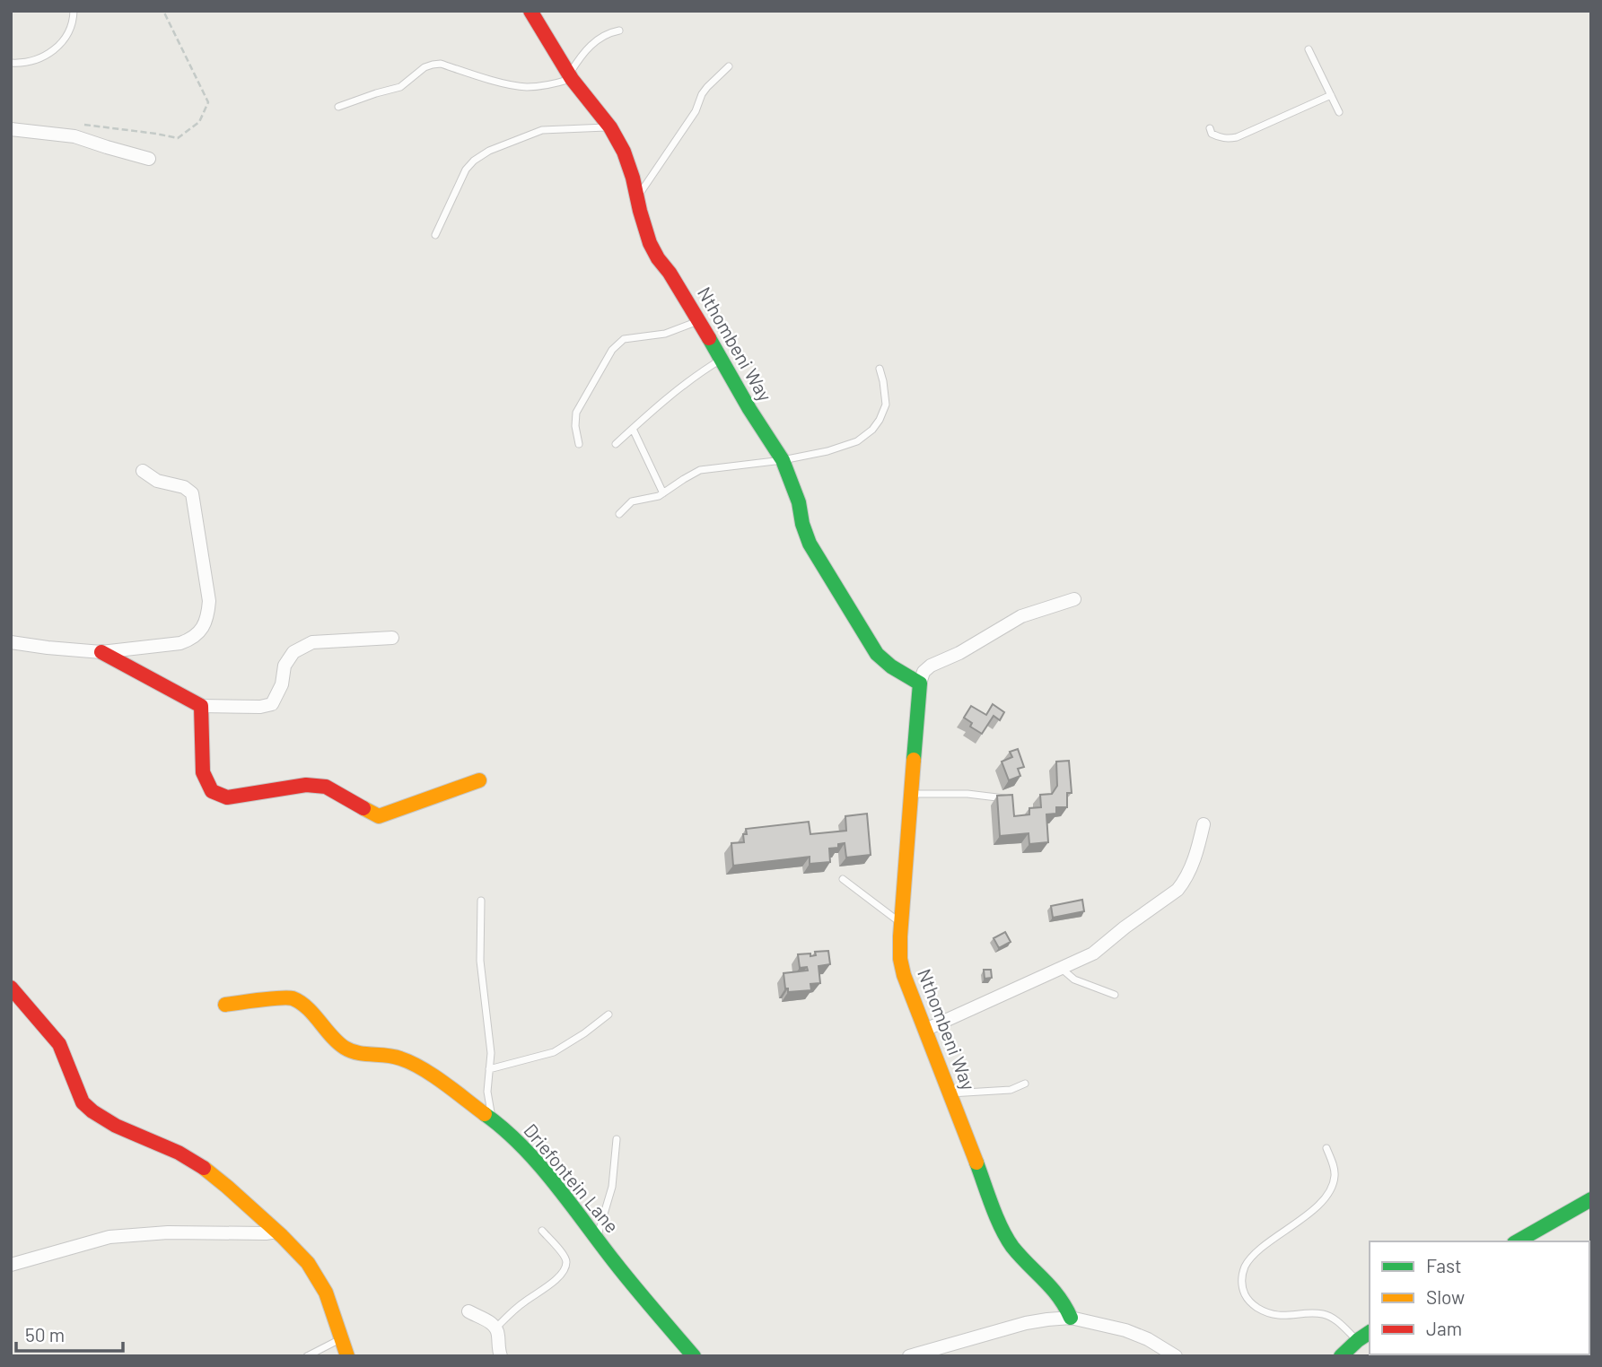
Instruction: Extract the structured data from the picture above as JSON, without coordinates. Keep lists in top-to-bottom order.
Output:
{
  "streets": {
    "street": ["Nthombeni Way", "Driefontein Lane"]
  },
  "legend": ["Fast", "Slow", "Jam"],
  "scale_bar": "50 m"
}
